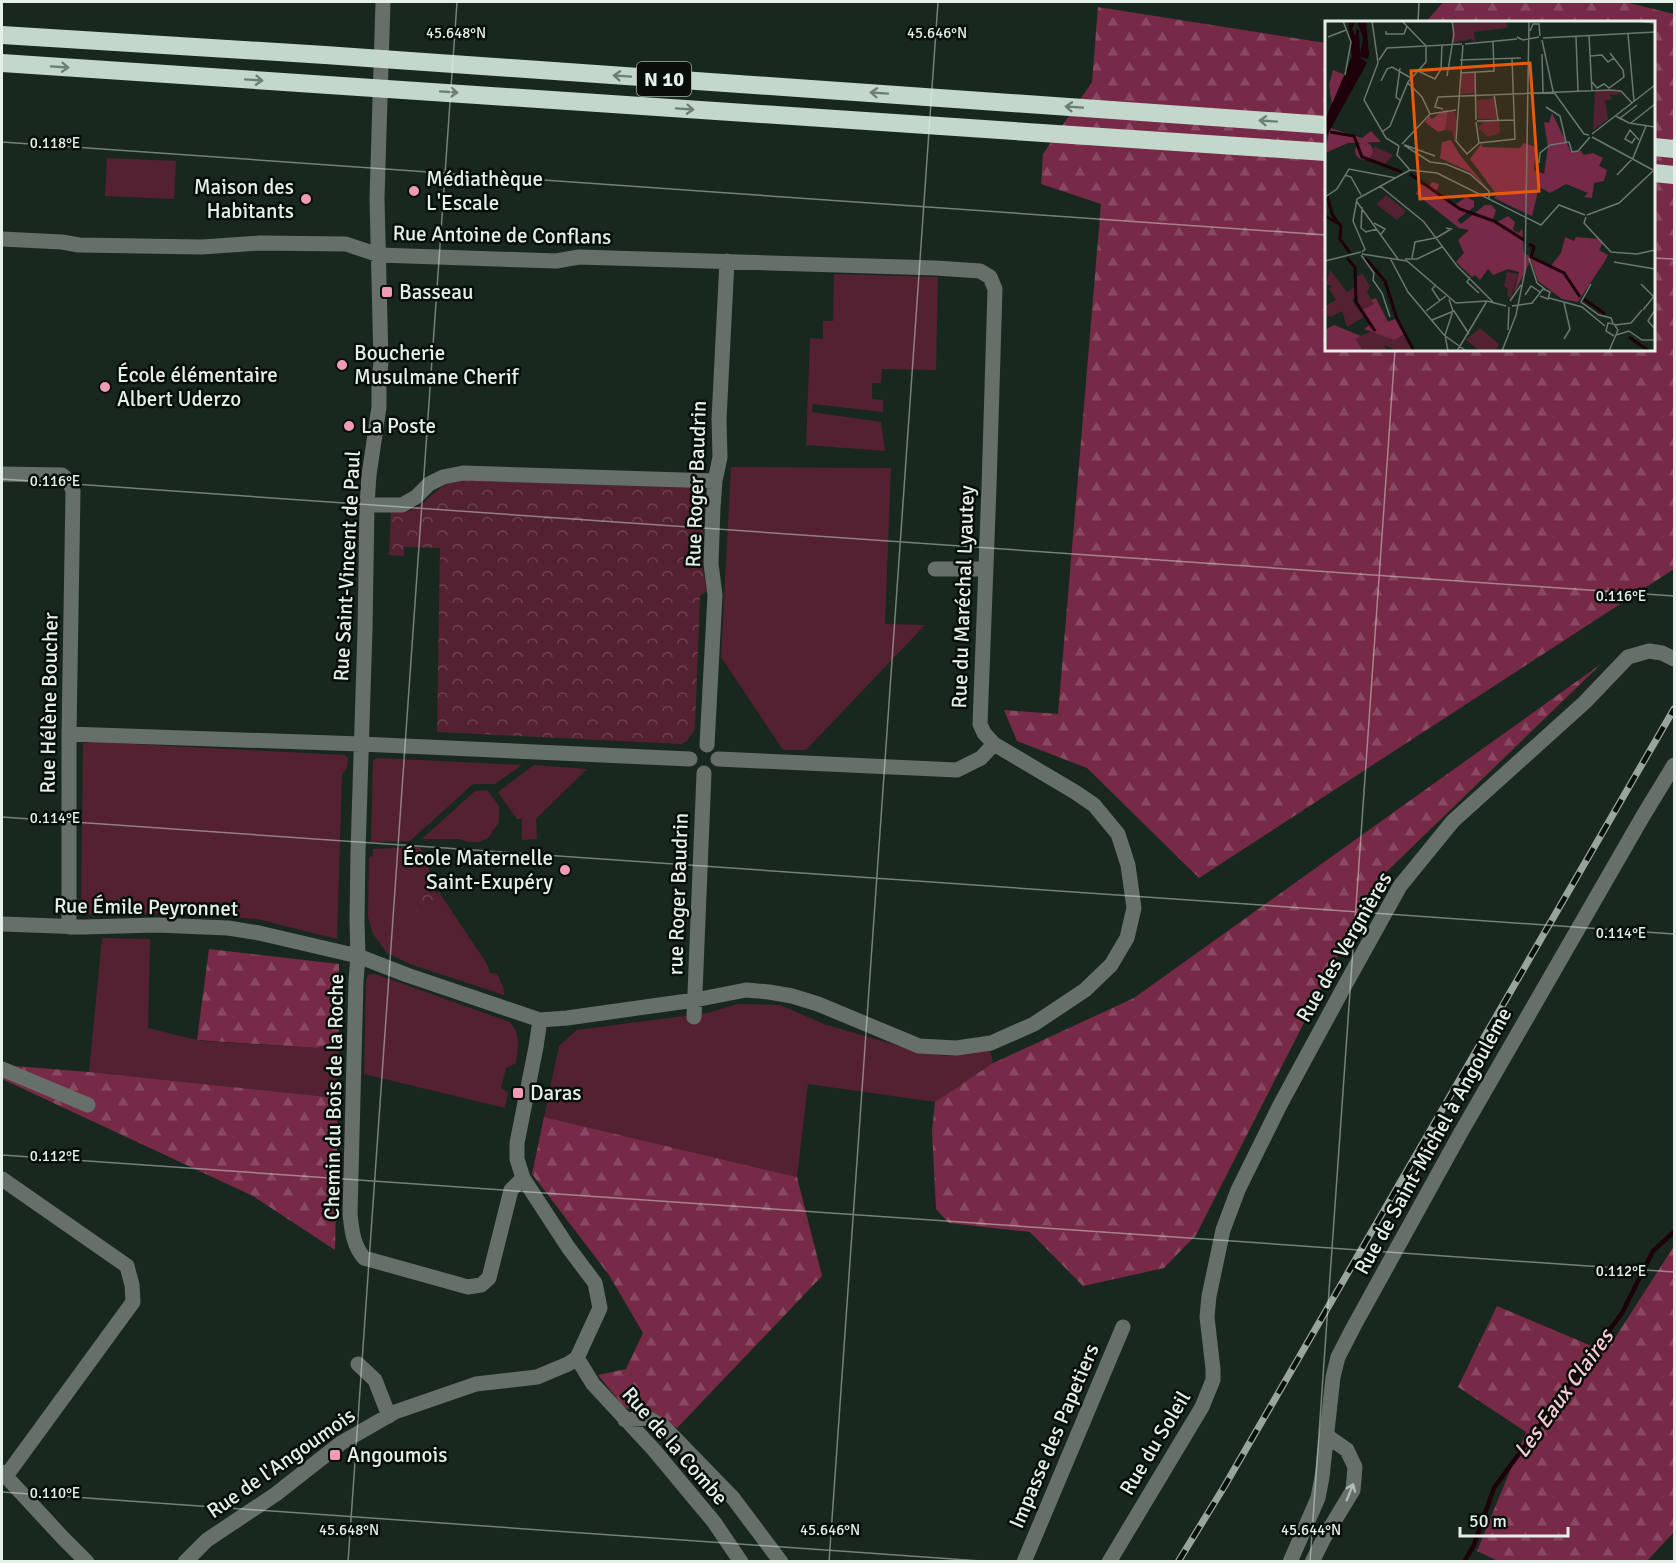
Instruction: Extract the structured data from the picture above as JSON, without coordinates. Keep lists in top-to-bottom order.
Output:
{
  "streets": {
    "highway": ["N 10"],
    "street": [
      "Rue Antoine de Conflans",
      "Rue Roger Baudrin",
      "Rue Saint-Vincent de Paul",
      "Rue du Maréchal Lyautey",
      "Rue Hélène Boucher",
      "rue Roger Baudrin",
      "Rue Émile Peyronnet",
      "Rue des Vergnières",
      "Chemin du Bois de la Roche",
      "Rue de Saint-Michel à Angouleme",
      "Impasse des Papetiers",
      "Rue du Soleil",
      "Rue de la Combe",
      "Rue de l'Angoumois"
    ]
  },
  "crossings": [
    ["Rue Antoine de Conflans", "Rue Roger Baudrin"],
    ["Rue Antoine de Conflans", "Rue Saint-Vincent de Paul"],
    ["Rue Antoine de Conflans", "Rue du Maréchal Lyautey"],
    ["Rue Roger Baudrin", "rue Roger Baudrin"],
    ["Rue Saint-Vincent de Paul", "Rue du Maréchal Lyautey"],
    ["Rue Saint-Vincent de Paul", "Rue Émile Peyronnet"],
    ["Rue Saint-Vincent de Paul", "Chemin du Bois de la Roche"],
    ["Rue du Maréchal Lyautey", "rue Roger Baudrin"],
    ["Rue du Maréchal Lyautey", "Rue Émile Peyronnet"],
    ["Rue du Maréchal Lyautey", "Chemin du Bois de la Roche"],
    ["Rue Hélène Boucher", "Rue Émile Peyronnet"],
    ["Rue Émile Peyronnet", "Chemin du Bois de la Roche"],
    ["Rue des Vergnières", "Rue du Soleil"],
    ["Rue de la Combe", "Rue de l'Angoumois"]
  ],
  "water": ["Les Eaux Claires"],
  "places": {
    "other": [
      "Médiathèque L'Escale",
      "Maison des Habitants",
      "Boucherie Musulmane Cherif",
      "École élémentaire Albert Uderzo",
      "La Poste",
      "École Maternelle Saint-Exupéry"
    ],
    "transit": ["Basseau", "Daras", "Angoumois"]
  },
  "scale_bar": "50 m",
  "coordinates": [
    "45.648°N",
    "45.646°N",
    "0.118°E",
    "0.116°E",
    "0.114°E",
    "0.112°E",
    "0.110°E",
    "45.644°N"
  ]
}
